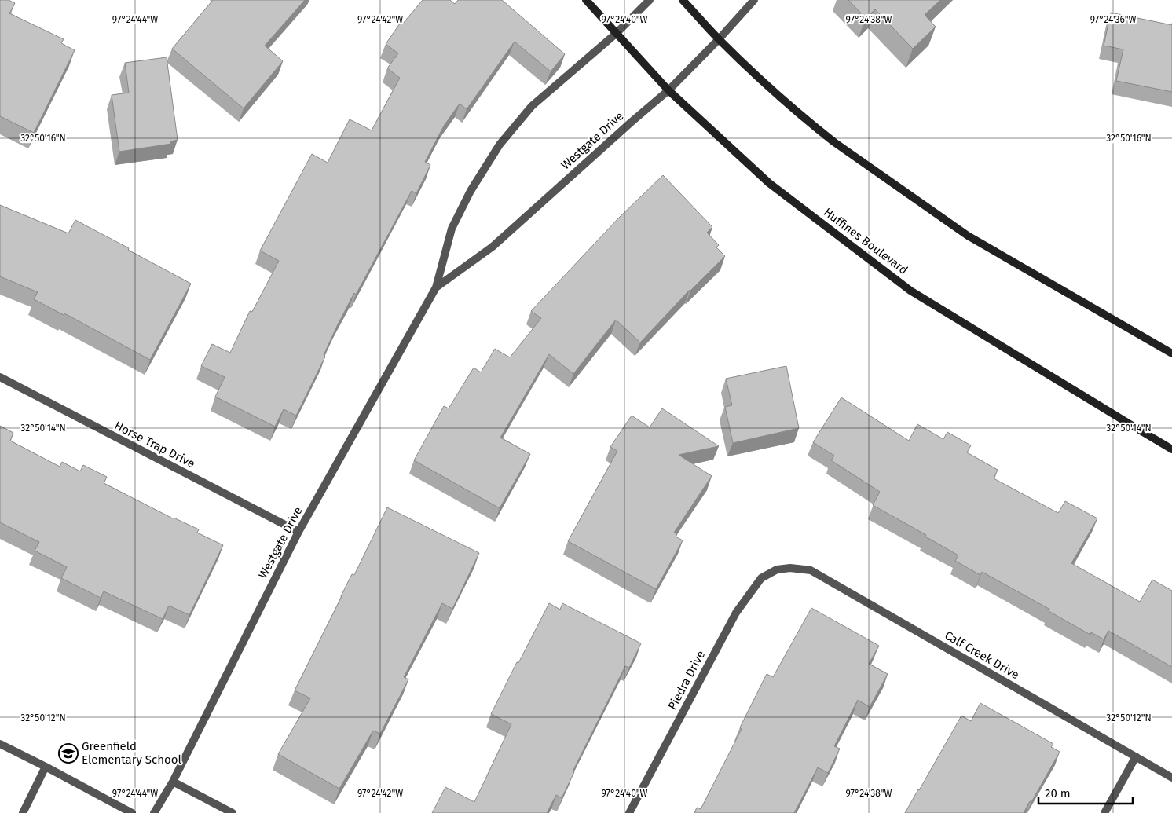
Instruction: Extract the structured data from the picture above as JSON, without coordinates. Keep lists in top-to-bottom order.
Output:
{
  "streets": {
    "main road": ["Huffines Boulevard"],
    "street": [
      "Westgate Drive",
      "Horse Trap Drive",
      "Calf Creek Drive",
      "Piedra Drive"
    ]
  },
  "crossings": [
    ["Westgate Drive", "Huffines Boulevard"],
    ["Westgate Drive", "Horse Trap Drive"],
    ["Calf Creek Drive", "Piedra Drive"]
  ],
  "places": {
    "school or university": ["Greenfield Elementary School"]
  },
  "scale_bar": "20 m",
  "coordinates": [
    "97°24'44\"W",
    "97°24'42\"W",
    "97°24'40\"W",
    "97°24'38\"W",
    "97°24'36\"W",
    "32°50'16\"N",
    "32°50'14\"N",
    "32°50'12\"N"
  ]
}
